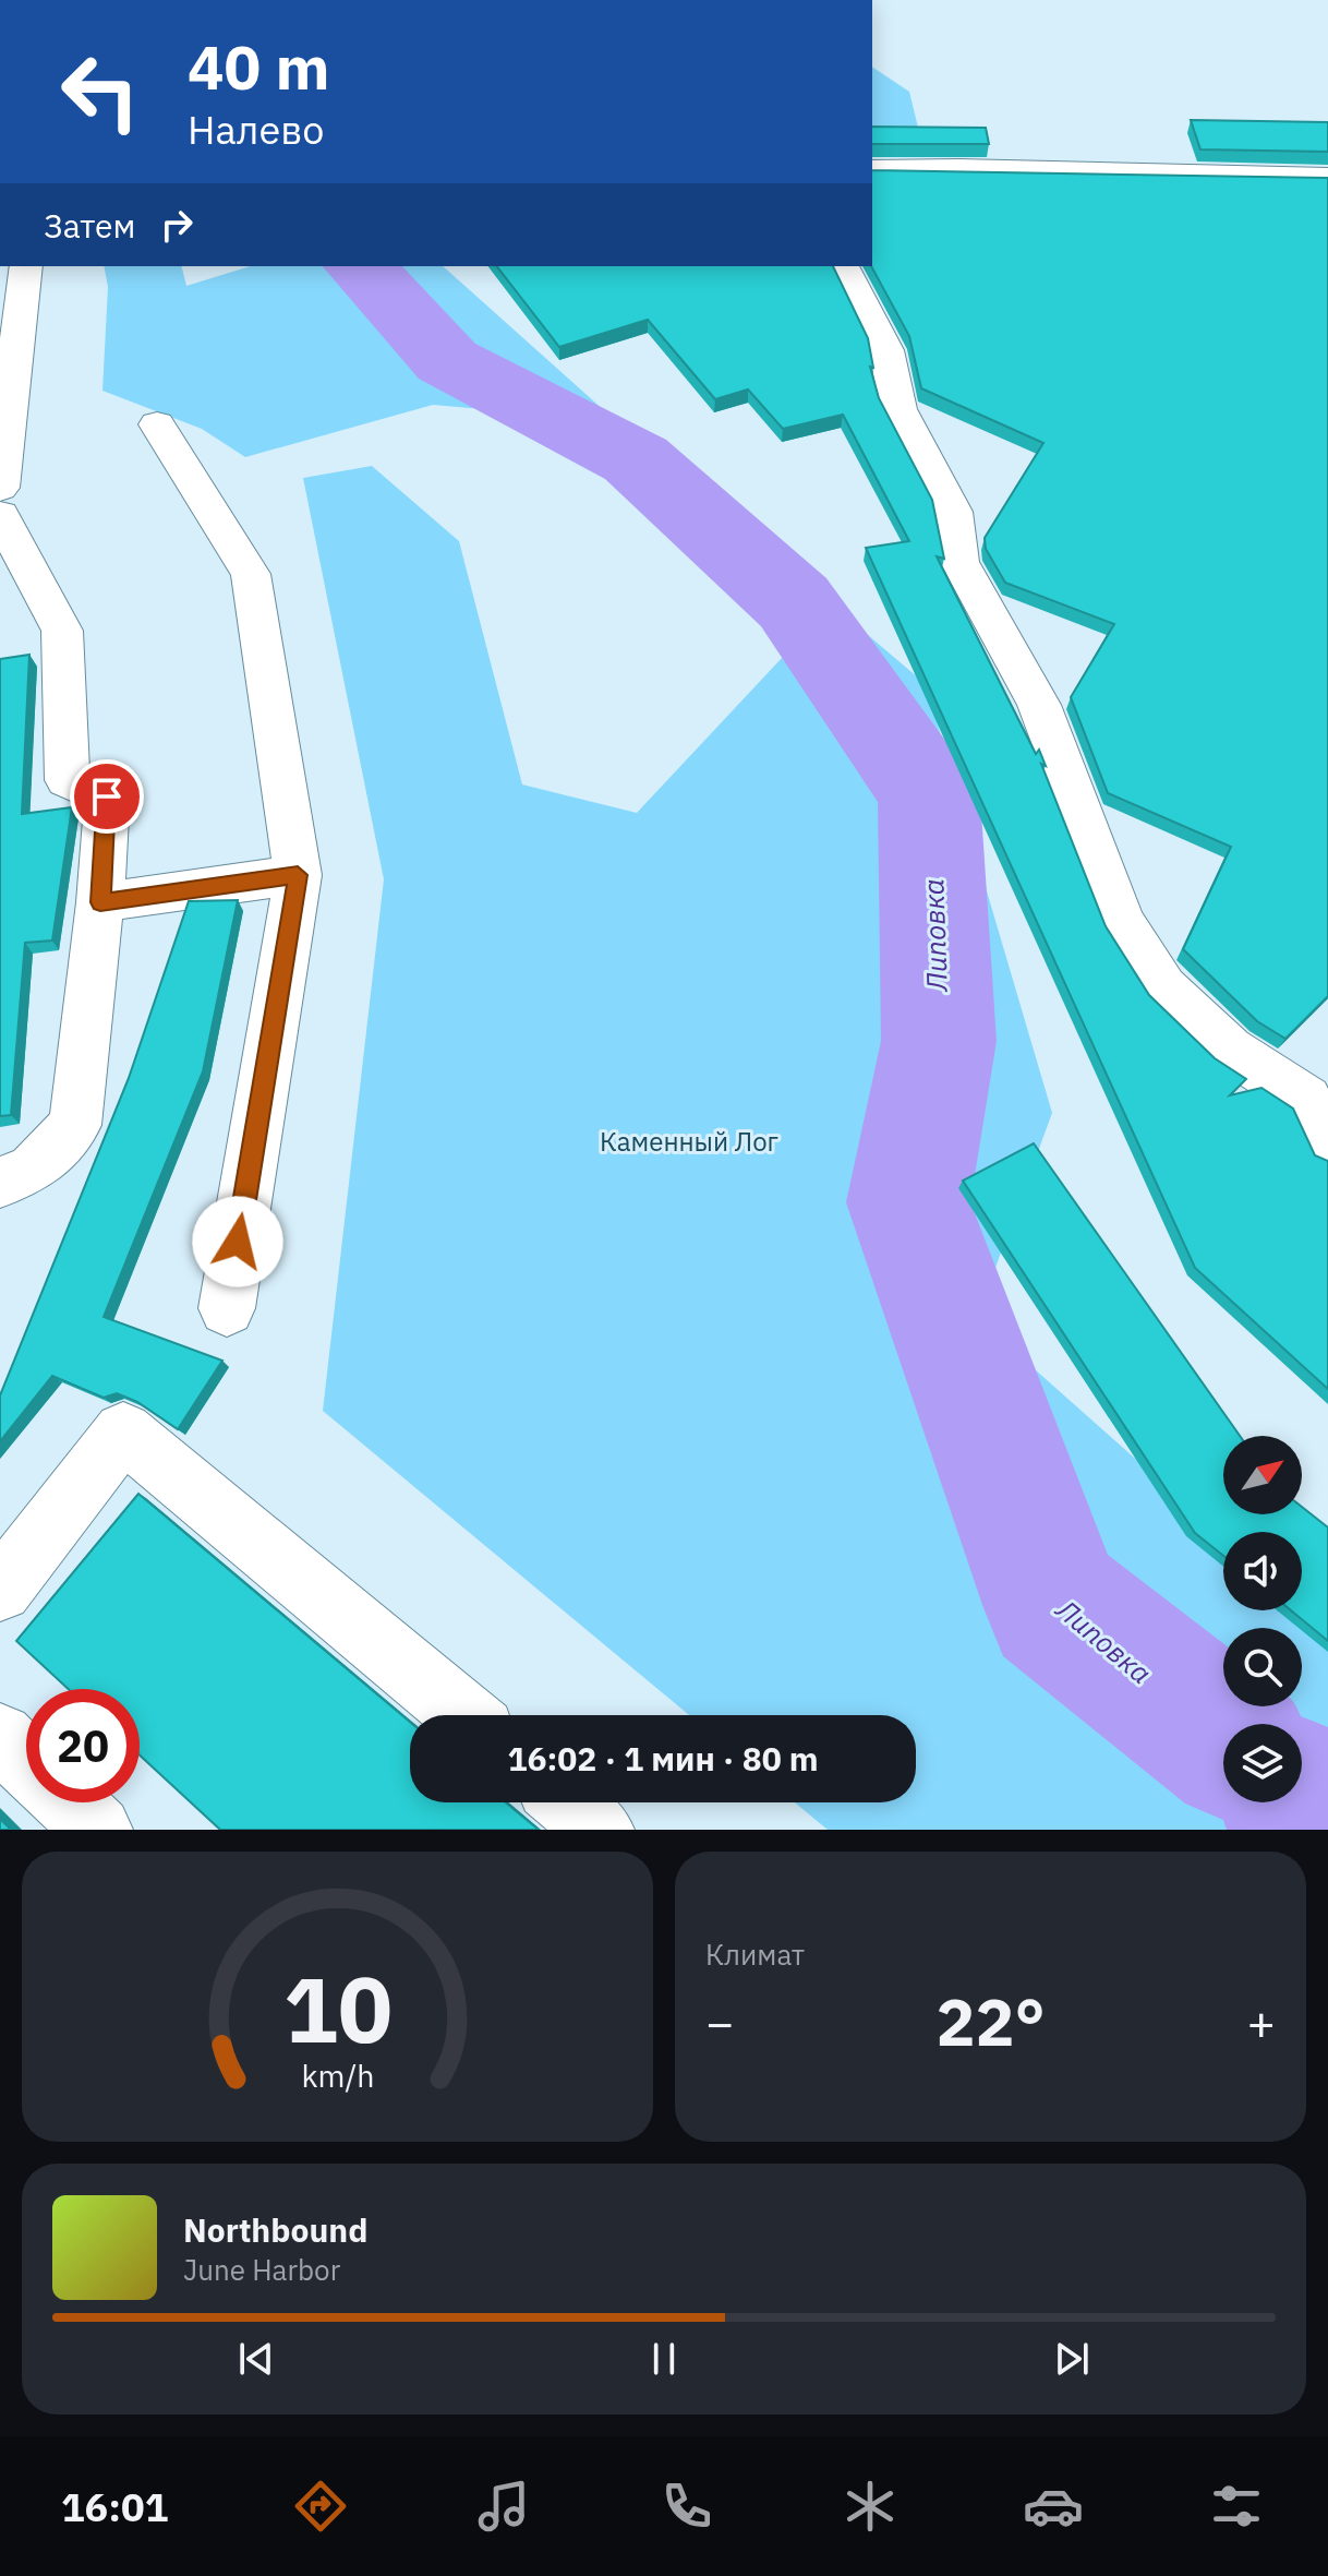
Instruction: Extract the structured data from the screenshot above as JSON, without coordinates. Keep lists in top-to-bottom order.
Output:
{
  "water": ["Липовка"],
  "parks": ["Каменный Лог"],
  "north": "top right",
  "page": {
    "turn": ["40 m", "Налево"],
    "then": "Затем",
    "limit": "20",
    "trip": "16:02 · 1 мин · 80 m",
    "tile": "Климат",
    "heat": ["−", "22°", "+"],
    "song": ["Northbound", "June Harbor"],
    "tabs": "16:01",
    "gauge": ["10", "km/h"]
  }
}
